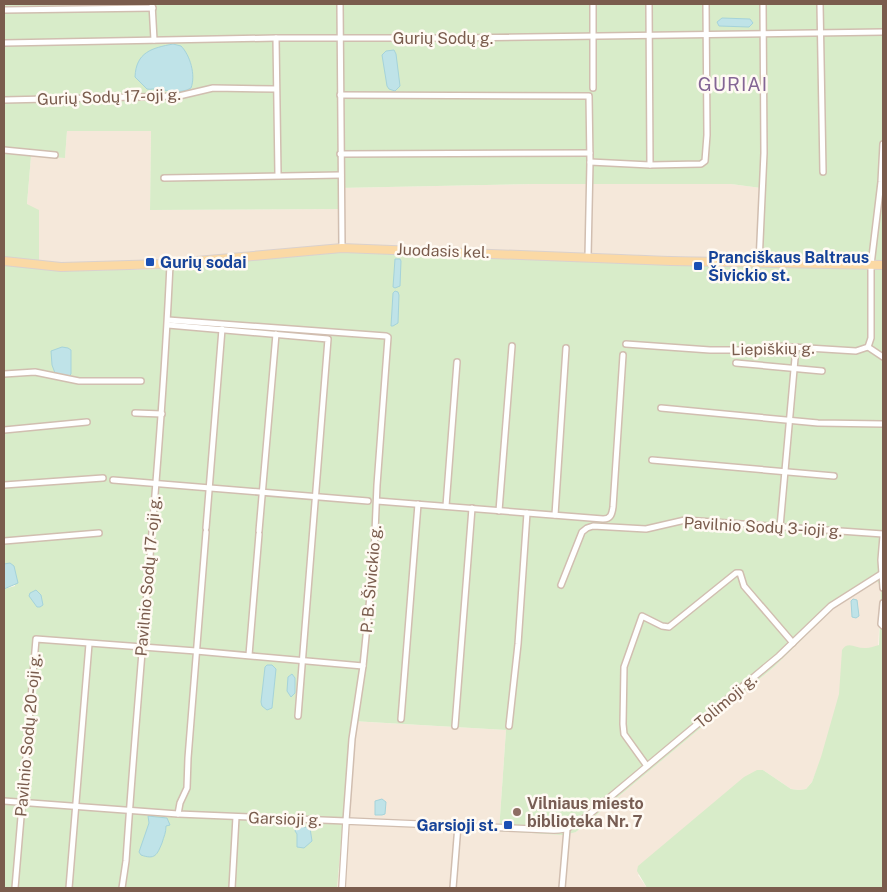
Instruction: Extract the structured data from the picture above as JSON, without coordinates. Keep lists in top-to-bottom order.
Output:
{
  "streets": {
    "main road": ["Juodasis kel."],
    "street": [
      "Gurių Sodų g.",
      "Gurių Sodų 17-oji g.",
      "Liepiškių g.",
      "Pavilnio Sodų 3-ioji g.",
      "Pavilnio Sodų 17-oji g.",
      "P. B. Šivickio g.",
      "Tolimoji g.",
      "Pavilnio Sodų 20-oji g.",
      "Garsioji g."
    ]
  },
  "crossings": [
    ["Juodasis kel.", "Pavilnio Sodų 17-oji g."],
    ["Pavilnio Sodų 17-oji g.", "P. B. Šivickio g."],
    ["Pavilnio Sodų 17-oji g.", "Pavilnio Sodų 20-oji g."],
    ["Pavilnio Sodų 17-oji g.", "Garsioji g."],
    ["P. B. Šivickio g.", "Pavilnio Sodų 20-oji g."],
    ["P. B. Šivickio g.", "Garsioji g."],
    ["Tolimoji g.", "Garsioji g."],
    ["Pavilnio Sodų 20-oji g.", "Garsioji g."]
  ],
  "districts": ["GURIAI"],
  "places": {
    "transit": ["Gurių sodai", "Pranciškaus Baltraus Šivickio st.", "Garsioji st."],
    "other": ["Vilniaus miesto biblioteka Nr. 7"]
  }
}
